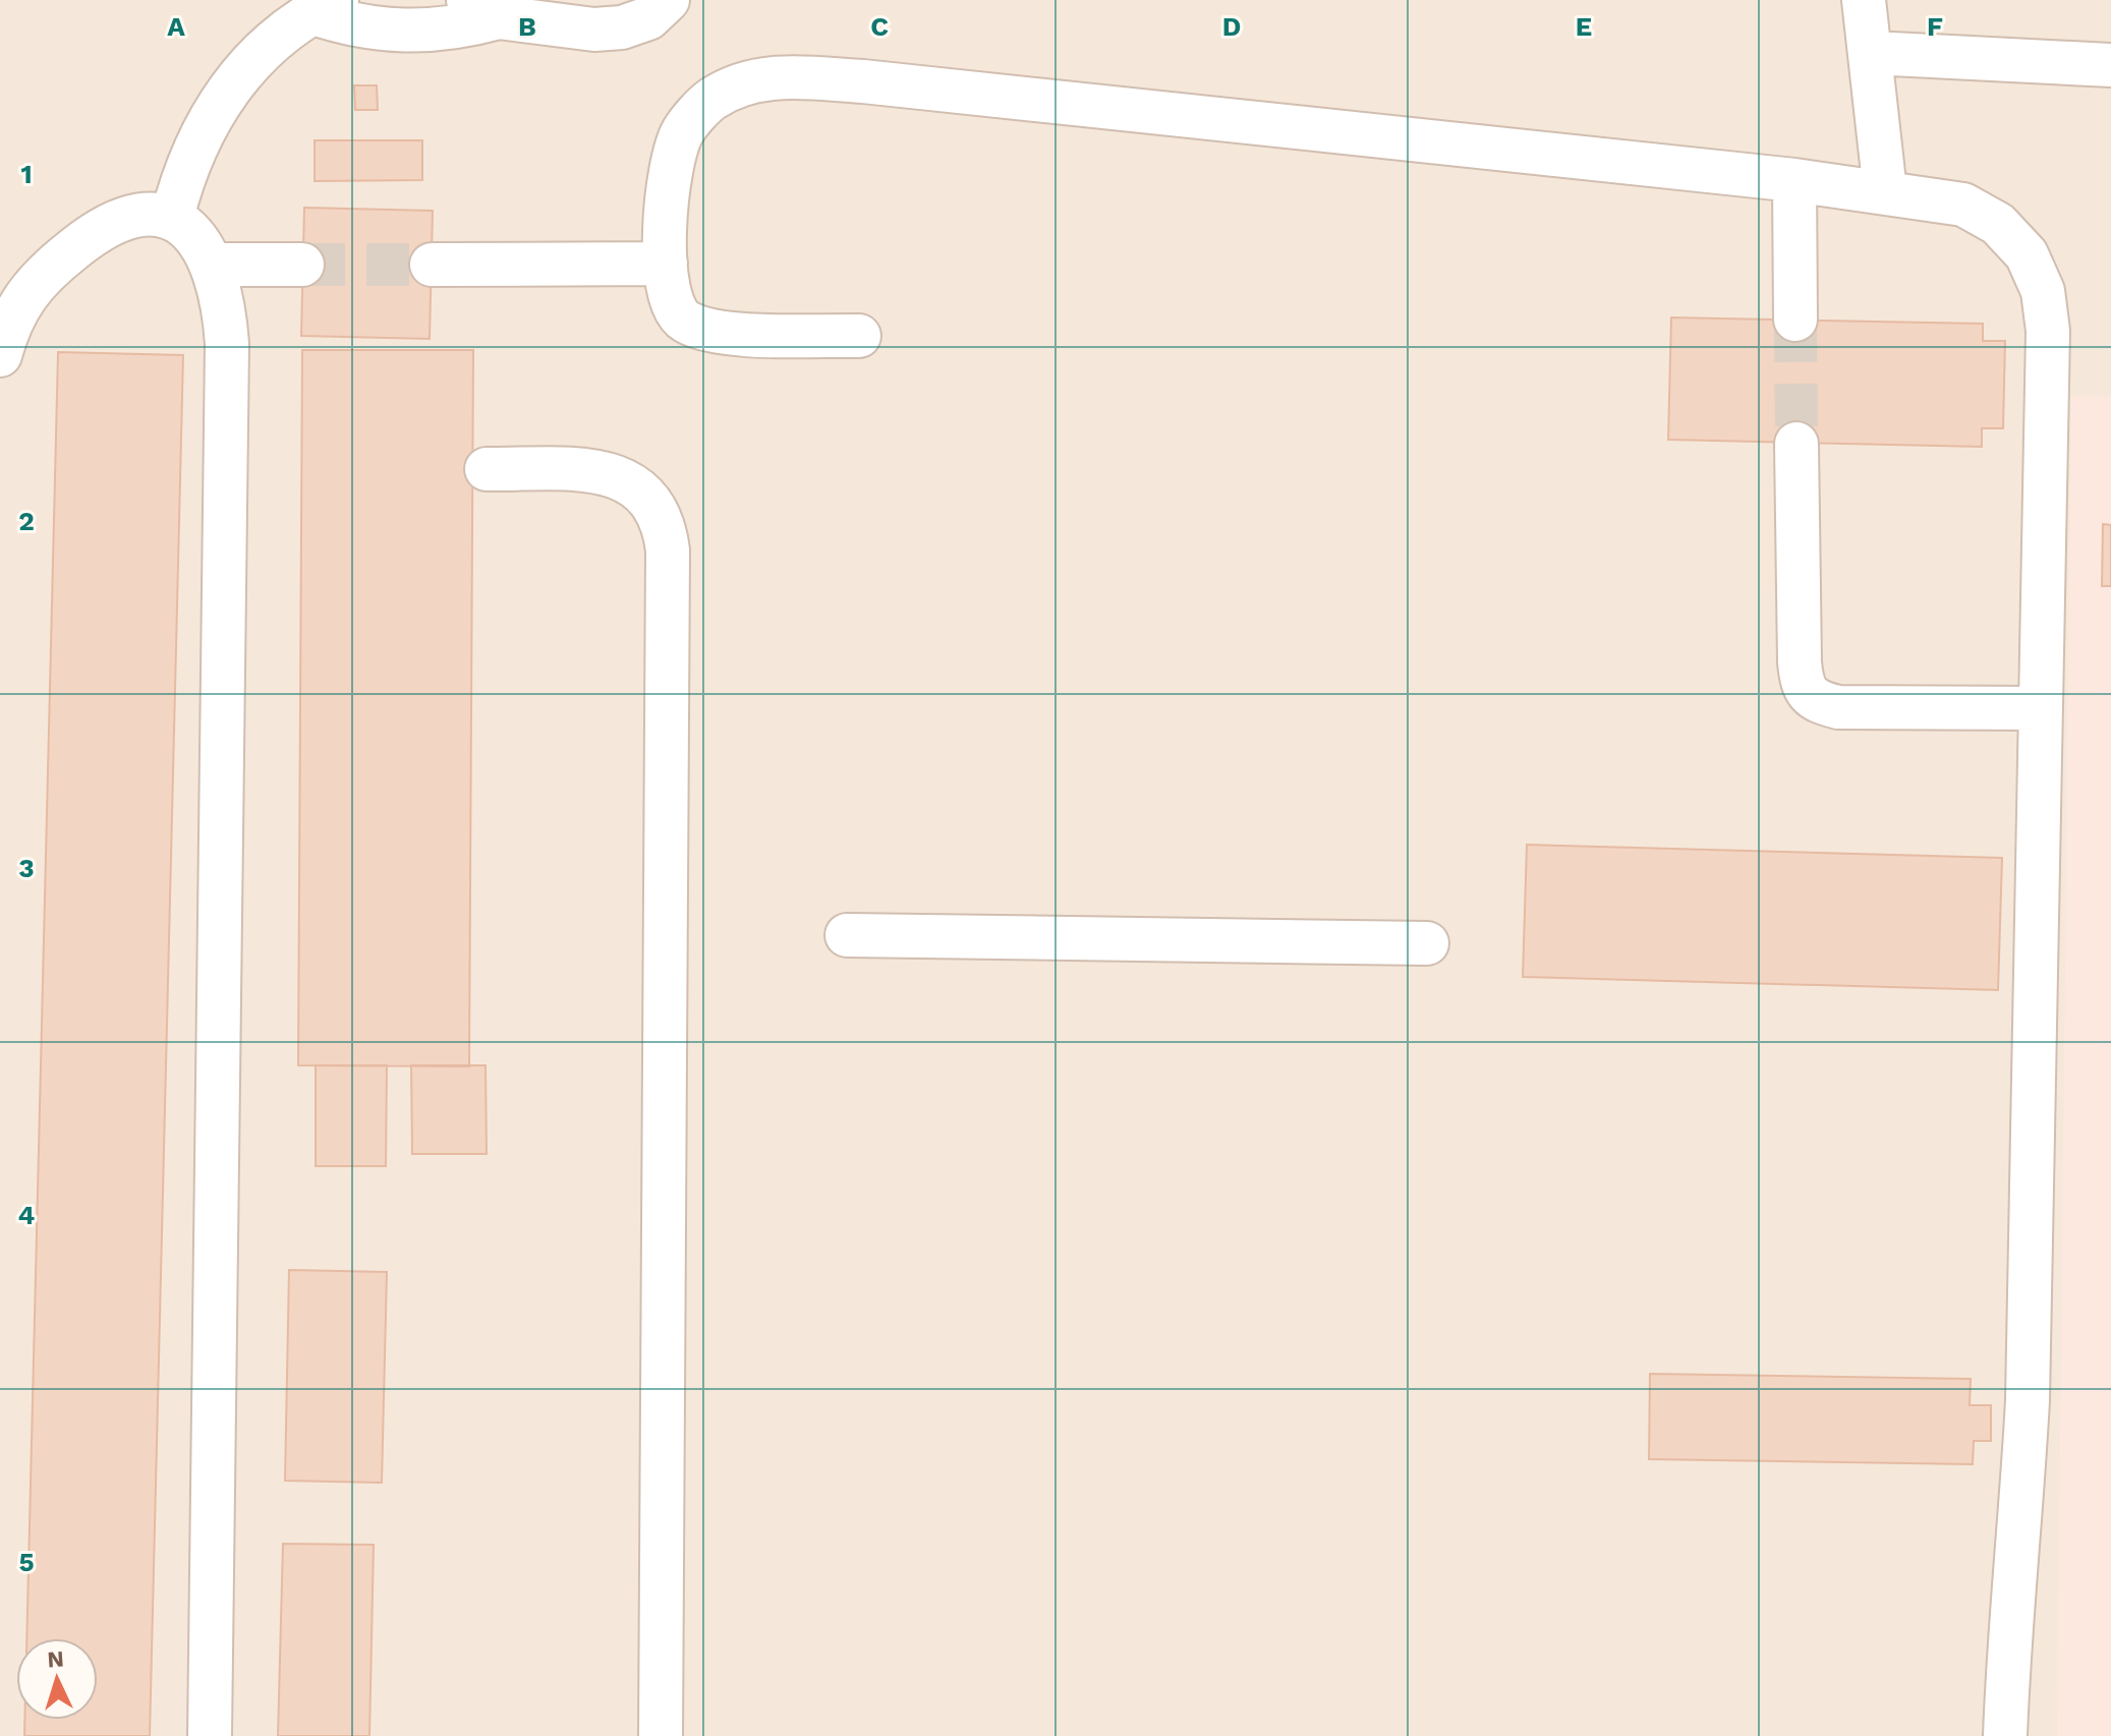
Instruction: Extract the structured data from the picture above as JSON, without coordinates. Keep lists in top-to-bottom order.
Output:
{
  "north": "top",
  "grid": {
    "columns": [
      "A",
      "B",
      "C",
      "D",
      "E",
      "F"
    ],
    "rows": [
      "1",
      "2",
      "3",
      "4",
      "5"
    ]
  }
}
